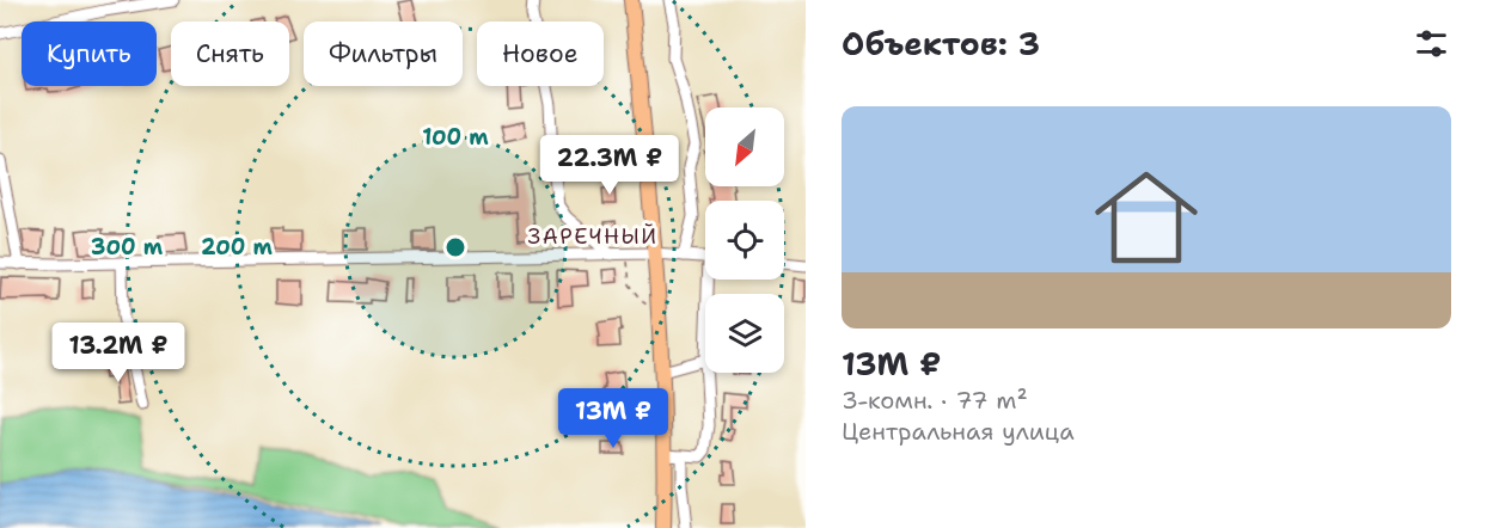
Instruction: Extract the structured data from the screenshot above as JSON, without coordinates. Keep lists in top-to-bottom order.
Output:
{
  "districts": ["ЗАРЕЧНЫЙ"],
  "north": "bottom left",
  "page": {
    "heading": "Объектов: 3",
    "chip": [
      "Купить",
      "Снять",
      "Фильтры",
      "Новое"
    ],
    "list": [
      {
        "name": "13M ₽",
        "note": "3-комн. · 77 m² · Центральная улица"
      }
    ],
    "price": ["22.3M ₽", "13.2M ₽", "13M ₽"]
  },
  "rings": ["100 m", "300 m", "200 m"]
}
